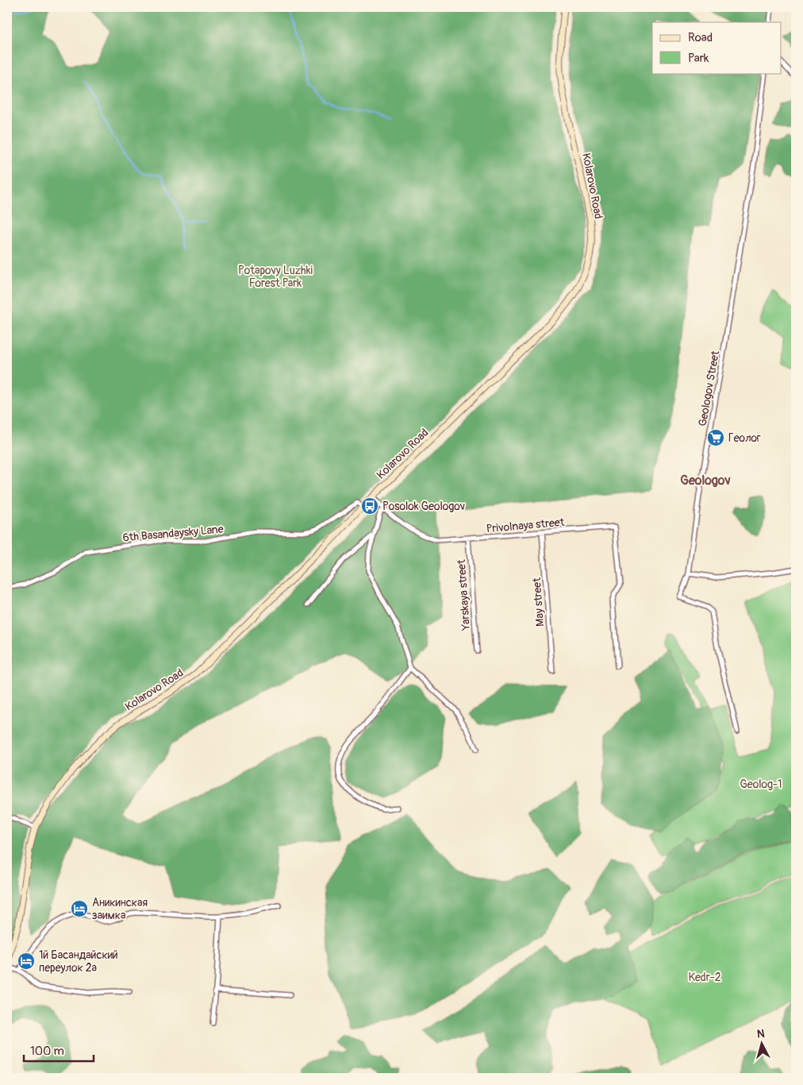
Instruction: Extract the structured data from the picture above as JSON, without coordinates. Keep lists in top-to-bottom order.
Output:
{
  "streets": {
    "street": [
      "Kolarovo Road",
      "Geologov Street",
      "Privolnaya street",
      "6th Basandaysky Lane",
      "Yarskaya street",
      "May street"
    ]
  },
  "crossings": [
    ["Kolarovo Road", "6th Basandaysky Lane"],
    ["Privolnaya street", "Yarskaya street"],
    ["Privolnaya street", "May street"]
  ],
  "districts": ["Geologov"],
  "parks": ["Potapovy Luzhki Forest Park", "Geolog-1", "Kedr-2"],
  "places": {
    "supermarket": ["Геолог"],
    "bus stop": ["Posolok Geologov"],
    "hotel": ["Аникинская заимка", "1й Басандайский переулок 2а"]
  },
  "legend": ["Road", "Park"],
  "scale_bar": "100 m",
  "north": "top"
}
